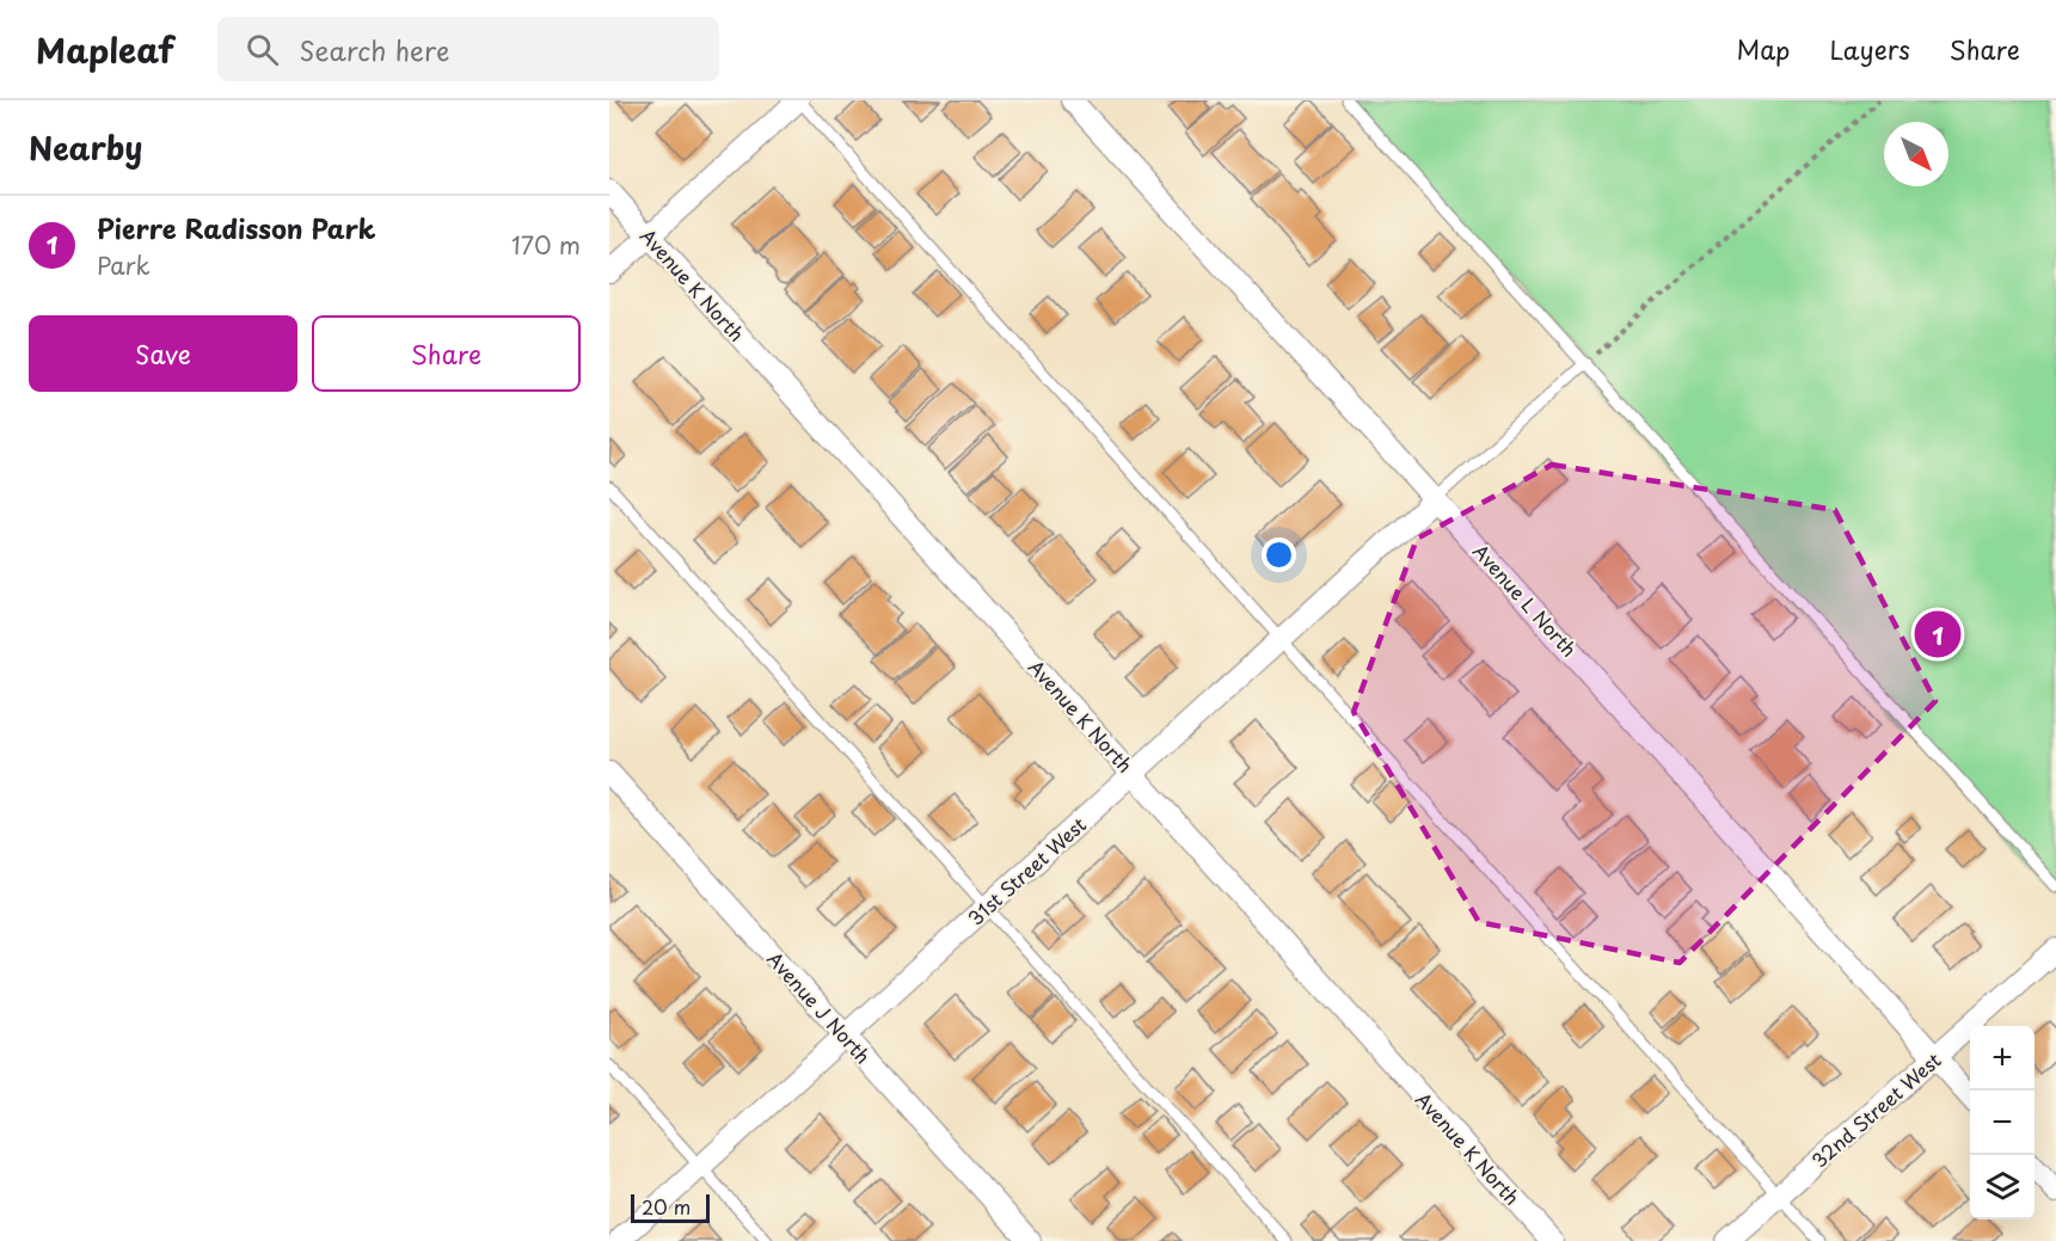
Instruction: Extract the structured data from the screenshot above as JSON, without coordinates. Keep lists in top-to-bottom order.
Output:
{
  "streets": {
    "street": [
      "Avenue K North",
      "Avenue L North",
      "31st Street West",
      "Avenue J North",
      "32nd Street West"
    ]
  },
  "crossings": [
    ["Avenue K North", "31st Street West"],
    ["Avenue L North", "31st Street West"],
    ["Avenue L North", "32nd Street West"],
    ["31st Street West", "Avenue J North"]
  ],
  "scale_bar": "20 m",
  "north": "bottom right",
  "page": {
    "header": "Mapleaf",
    "search": "Search here",
    "nav": ["Map", "Layers", "Share"],
    "heading": "Nearby",
    "list": [
      {
        "mark": "1",
        "name": "Pierre Radisson Park",
        "note": "Park",
        "value": "170 m"
      }
    ],
    "buttons": ["Save", "Share"],
    "pins": "1",
    "map_buttons": ["+", "−"],
    "scale": "20 m"
  }
}
